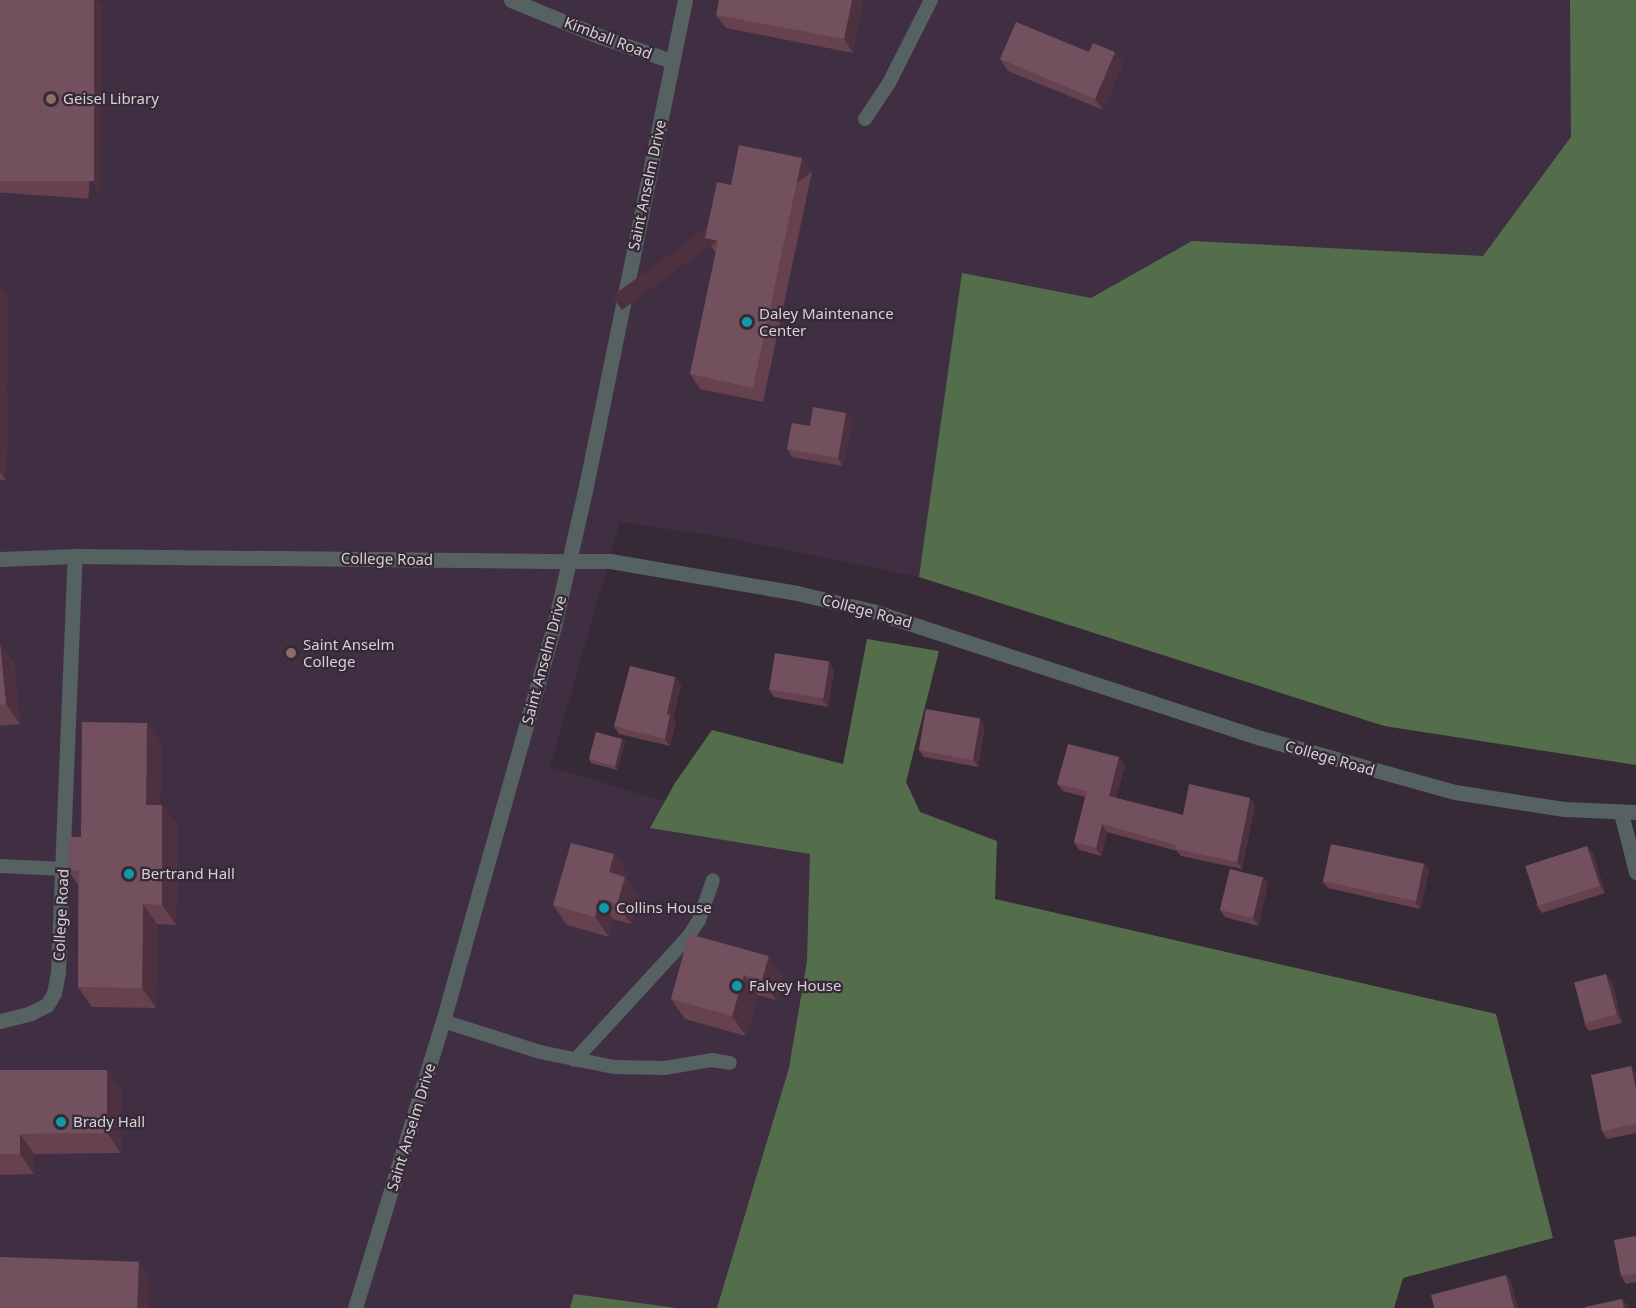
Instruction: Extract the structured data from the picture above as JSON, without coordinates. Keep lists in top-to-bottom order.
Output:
{
  "streets": {
    "street": ["Kimball Road", "Saint Anselm Drive", "College Road"]
  },
  "crossings": [
    ["Kimball Road", "Saint Anselm Drive"],
    ["Saint Anselm Drive", "College Road"]
  ],
  "places": [
    "Geisel Library",
    "Daley Maintenance Center",
    "Saint Anselm College",
    "Bertrand Hall",
    "Collins House",
    "Falvey House",
    "Brady Hall"
  ]
}
